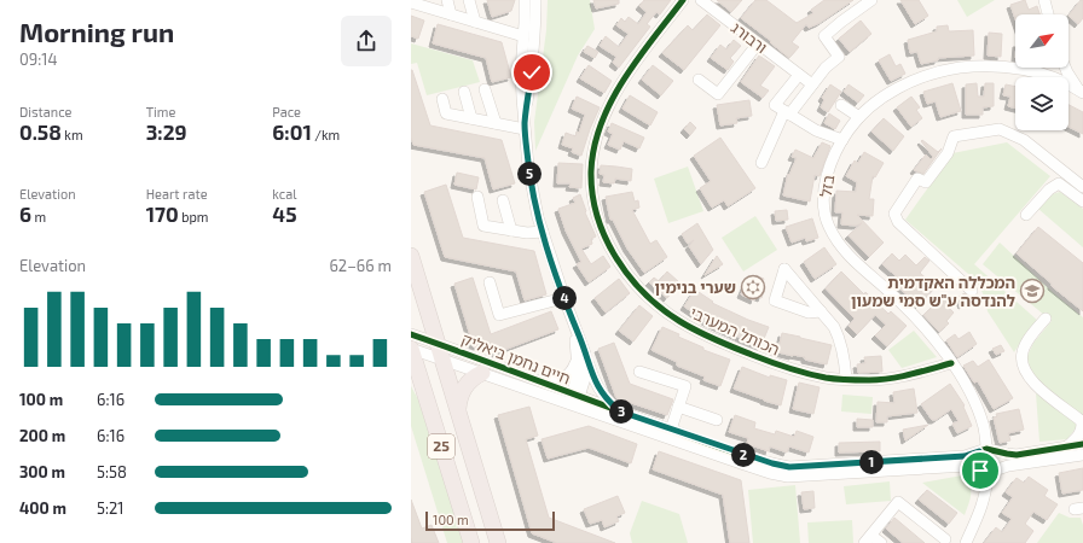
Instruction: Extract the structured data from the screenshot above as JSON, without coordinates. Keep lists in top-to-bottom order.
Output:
{
  "streets": {
    "highway": ["25"],
    "street": [
      "ורבורג",
      "בזל",
      "הכותל המערבי",
      "חיים נחמן ביאליק"
    ]
  },
  "crossings": [
    ["בזל", "הכותל המערבי"],
    ["בזל", "חיים נחמן ביאליק"],
    ["חיים נחמן ביאליק", "25"]
  ],
  "places": {
    "synagogue": ["שערי בנימין"],
    "school or university": ["המכללה האקדמית להנדסה ע\"ש סמי שמעון"]
  },
  "scale_bar": "100 m",
  "north": "top right",
  "page": {
    "heading": ["Morning run", "09:14"],
    "stats": [
      ["Distance", "0.58 km"],
      ["Time", "3:29"],
      ["Pace", "6:01 /km"],
      ["Elevation", "6 m"],
      ["Heart rate", "170 bpm"],
      ["kcal", "45"]
    ],
    "pins": [
      "5",
      "4",
      "3",
      "2",
      "1"
    ],
    "chart": ["Elevation", "62–66 m"],
    "list": [
      {
        "name": "100 m",
        "note": "6:16"
      },
      {
        "name": "200 m",
        "note": "6:16"
      },
      {
        "name": "300 m",
        "note": "5:58"
      },
      {
        "name": "400 m",
        "note": "5:21"
      }
    ],
    "scale": "100 m"
  }
}
